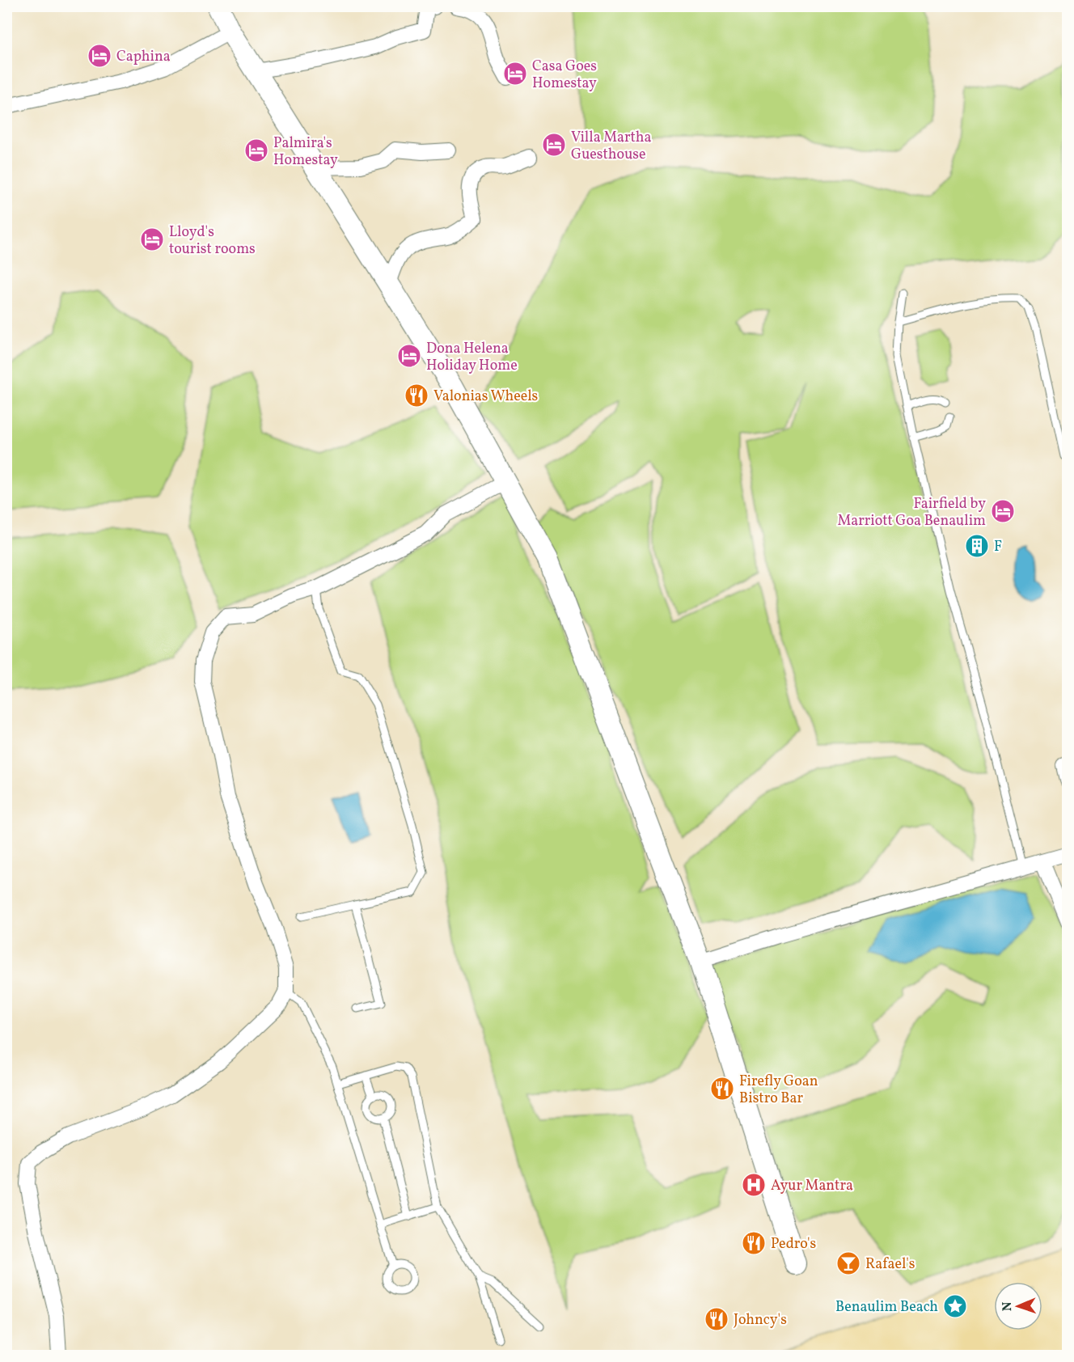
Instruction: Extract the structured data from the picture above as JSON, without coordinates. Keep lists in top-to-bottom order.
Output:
{
  "places": {
    "hotel": [
      "Caphina",
      "Casa Goes Homestay",
      "Villa Martha Guesthouse",
      "Palmira's Homestay",
      "Lloyd's tourist rooms",
      "Dona Helena Holiday Home",
      "Fairfield by Marriott Goa Benaulim"
    ],
    "restaurant": [
      "Valonias Wheels",
      "Firefly Goan Bistro Bar",
      "Pedro's",
      "Johncy's"
    ],
    "building": ["F"],
    "hospital": ["Ayur Mantra"],
    "bar": ["Rafael's"],
    "place": ["Benaulim Beach"]
  },
  "north": "left"
}
